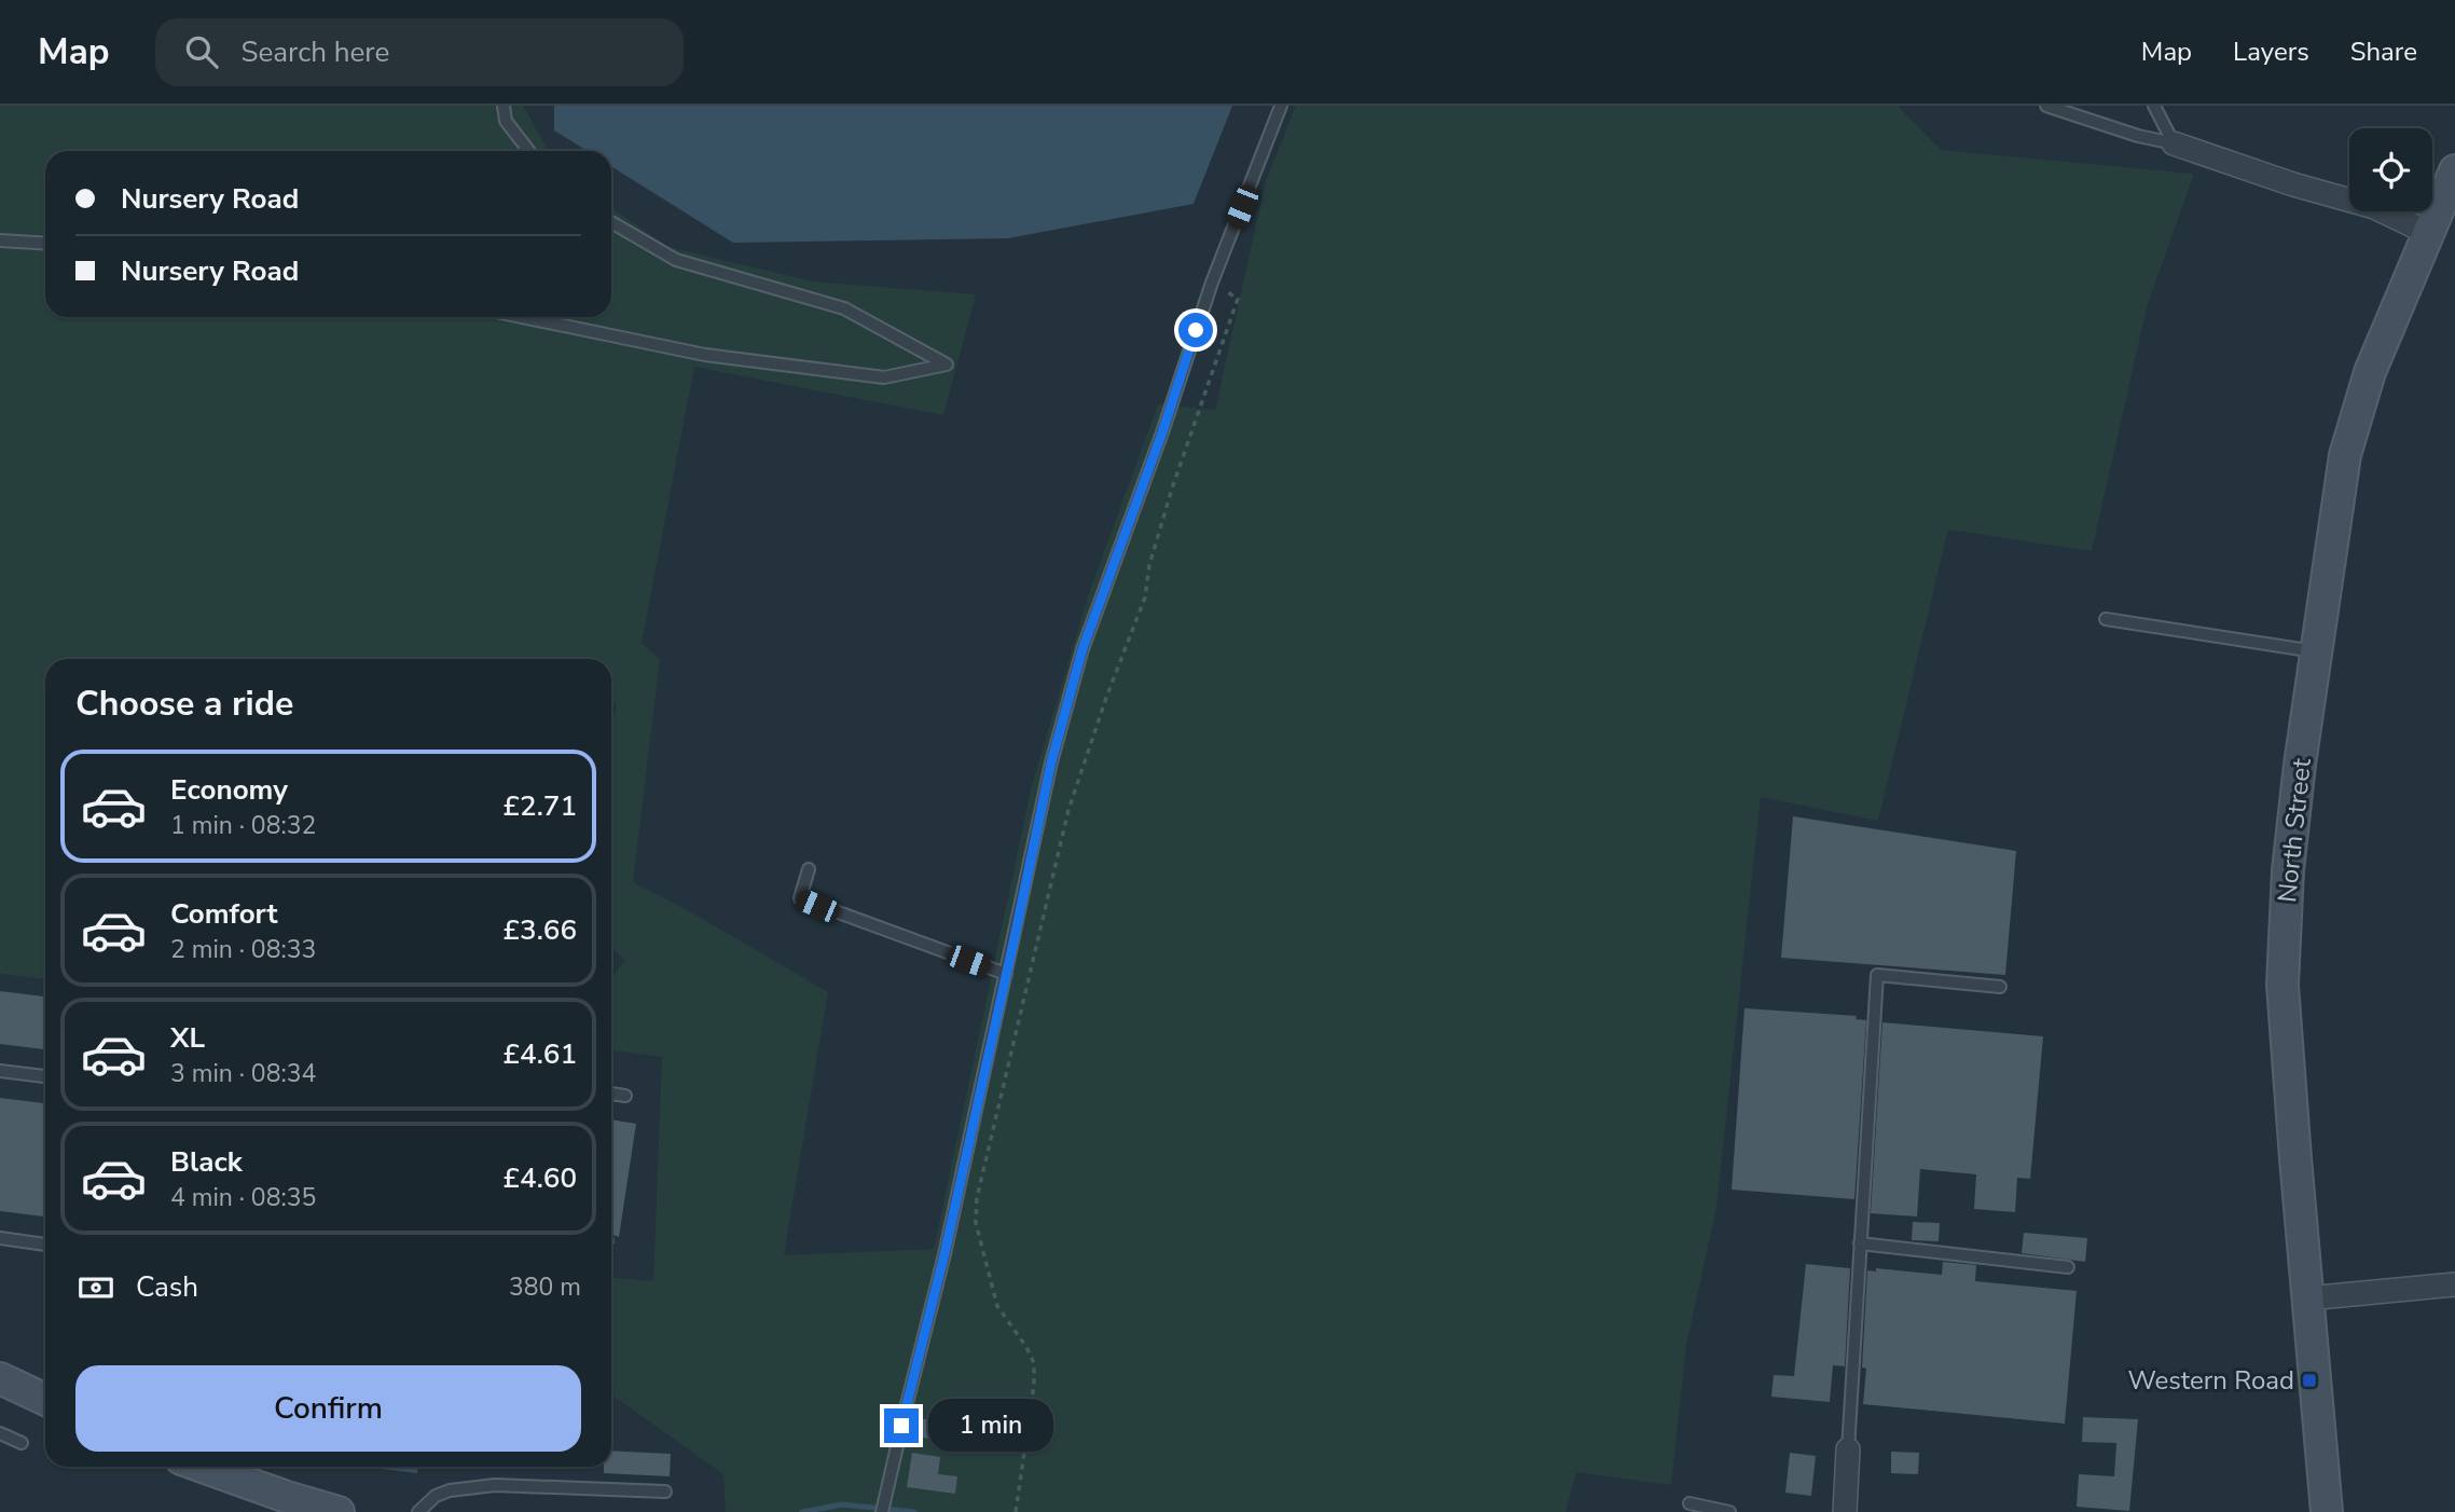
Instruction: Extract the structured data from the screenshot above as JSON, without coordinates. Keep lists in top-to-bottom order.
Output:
{
  "streets": {
    "street": ["North Street"]
  },
  "places": {
    "transit": ["Western Road"]
  },
  "page": {
    "header": "Map",
    "search": "Search here",
    "nav": ["Map", "Layers", "Share"],
    "banner": ["Nursery Road", "Nursery Road"],
    "heading": "Choose a ride",
    "list": [
      {
        "name": "Economy",
        "note": "1 min · 08:32",
        "value": "£2.71"
      },
      {
        "name": "Comfort",
        "note": "2 min · 08:33",
        "value": "£3.66"
      },
      {
        "name": "XL",
        "note": "3 min · 08:34",
        "value": "£4.61"
      },
      {
        "name": "Black",
        "note": "4 min · 08:35",
        "value": "£4.60"
      }
    ],
    "pay": ["Cash", "380 m"],
    "buttons": "Confirm",
    "bubble": "1 min"
  }
}
